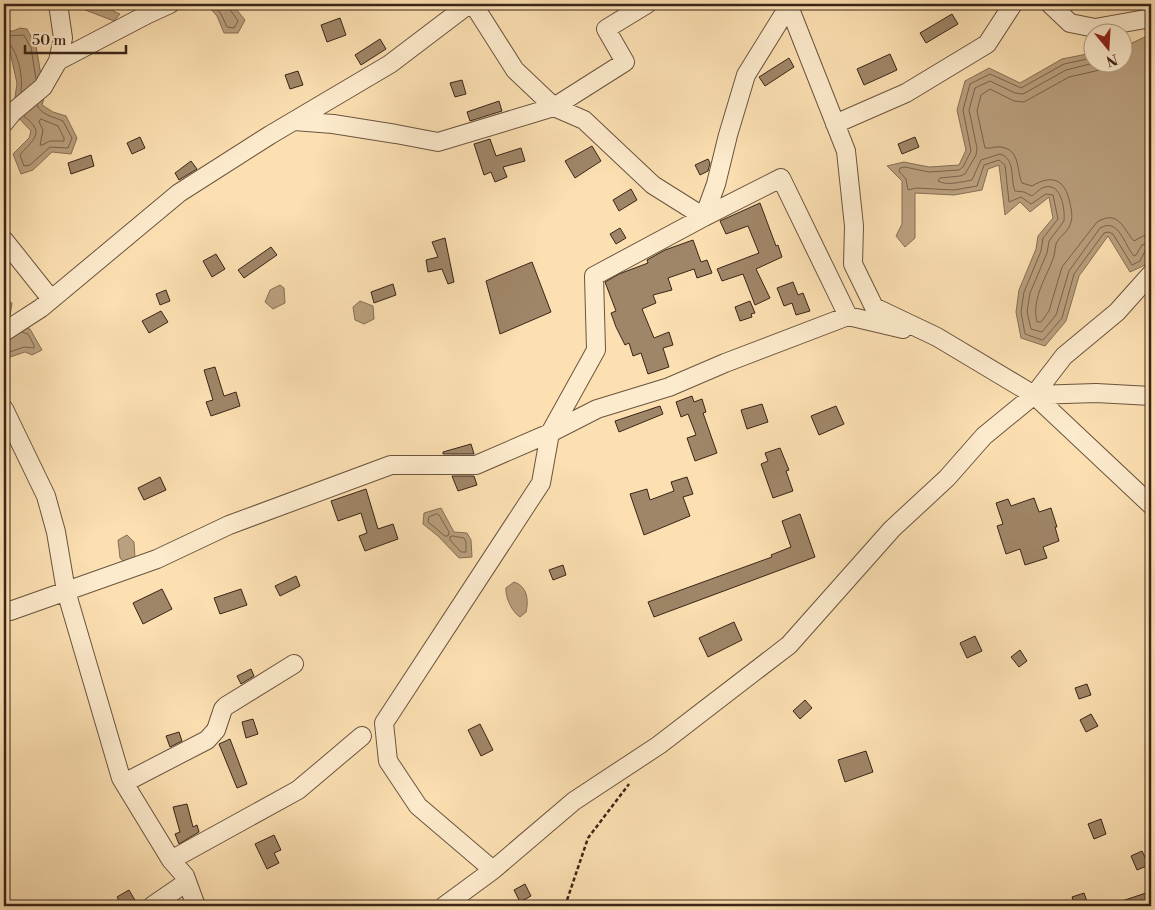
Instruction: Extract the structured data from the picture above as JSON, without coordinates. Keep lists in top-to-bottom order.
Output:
{
  "scale_bar": "50 m",
  "north": "bottom"
}
